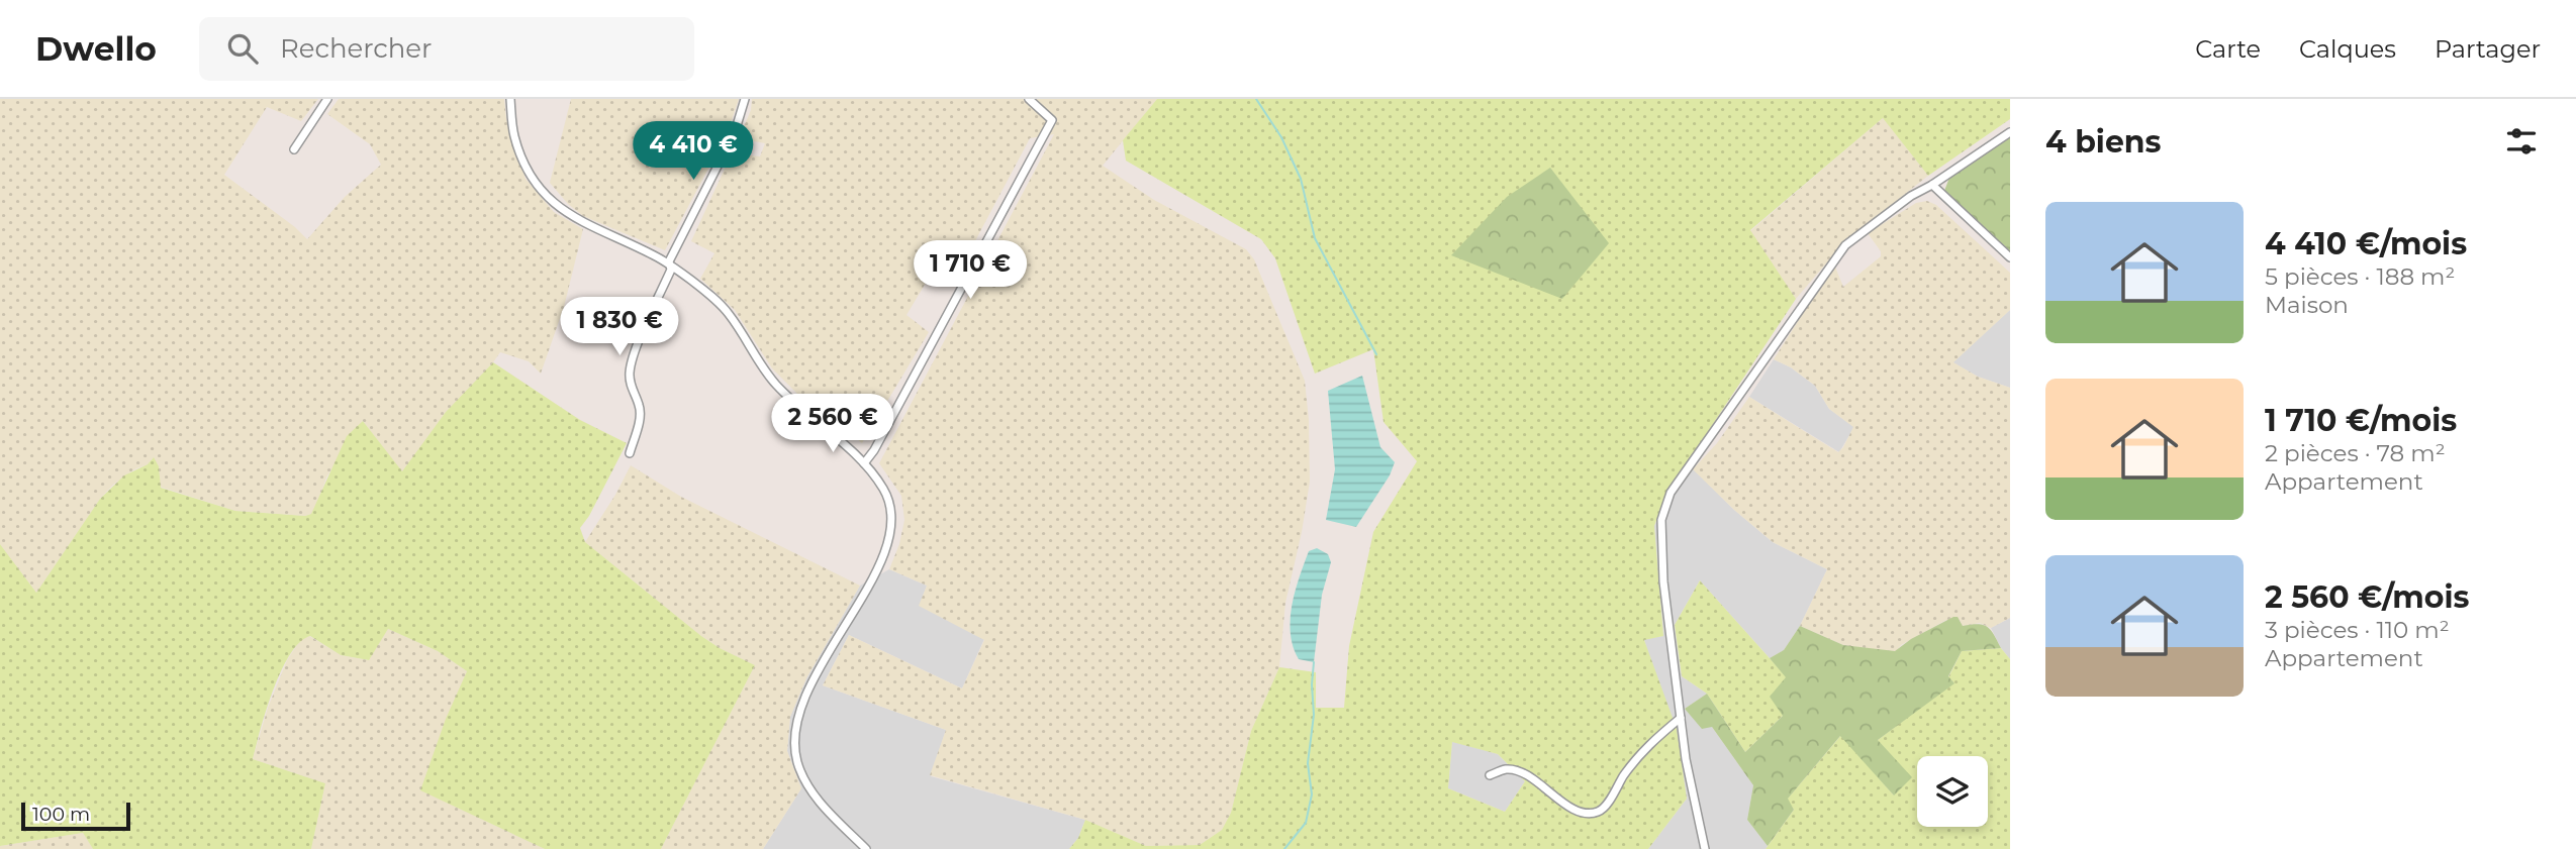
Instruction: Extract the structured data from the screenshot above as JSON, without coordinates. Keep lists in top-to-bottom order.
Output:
{
  "scale_bar": "100 m",
  "page": {
    "header": "Dwello",
    "search": "Rechercher",
    "nav": ["Carte", "Calques", "Partager"],
    "heading": "4 biens",
    "price": [
      "4 410 €",
      "1 710 €",
      "1 830 €",
      "2 560 €"
    ],
    "list": [
      {
        "name": "4 410 €/mois",
        "note": "5 pièces · 188 m² · Maison"
      },
      {
        "name": "1 710 €/mois",
        "note": "2 pièces · 78 m² · Appartement"
      },
      {
        "name": "2 560 €/mois",
        "note": "3 pièces · 110 m² · Appartement"
      }
    ],
    "scale": "100 m"
  }
}
